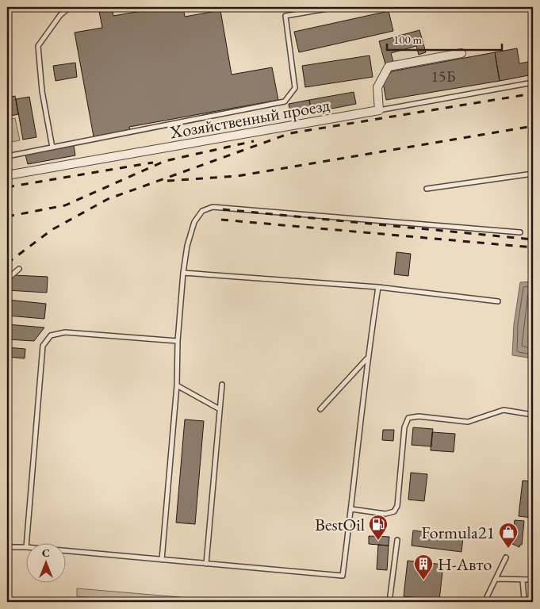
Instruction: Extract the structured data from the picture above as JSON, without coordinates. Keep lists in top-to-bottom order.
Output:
{
  "streets": {
    "street": ["Хозяйственный проезд"]
  },
  "places": {
    "fuel station": ["BestOil"],
    "shop": ["Formula21"],
    "building": ["Н-Авто"]
  },
  "house_numbers": ["15Б"],
  "scale_bar": "100 m",
  "north": "top"
}
